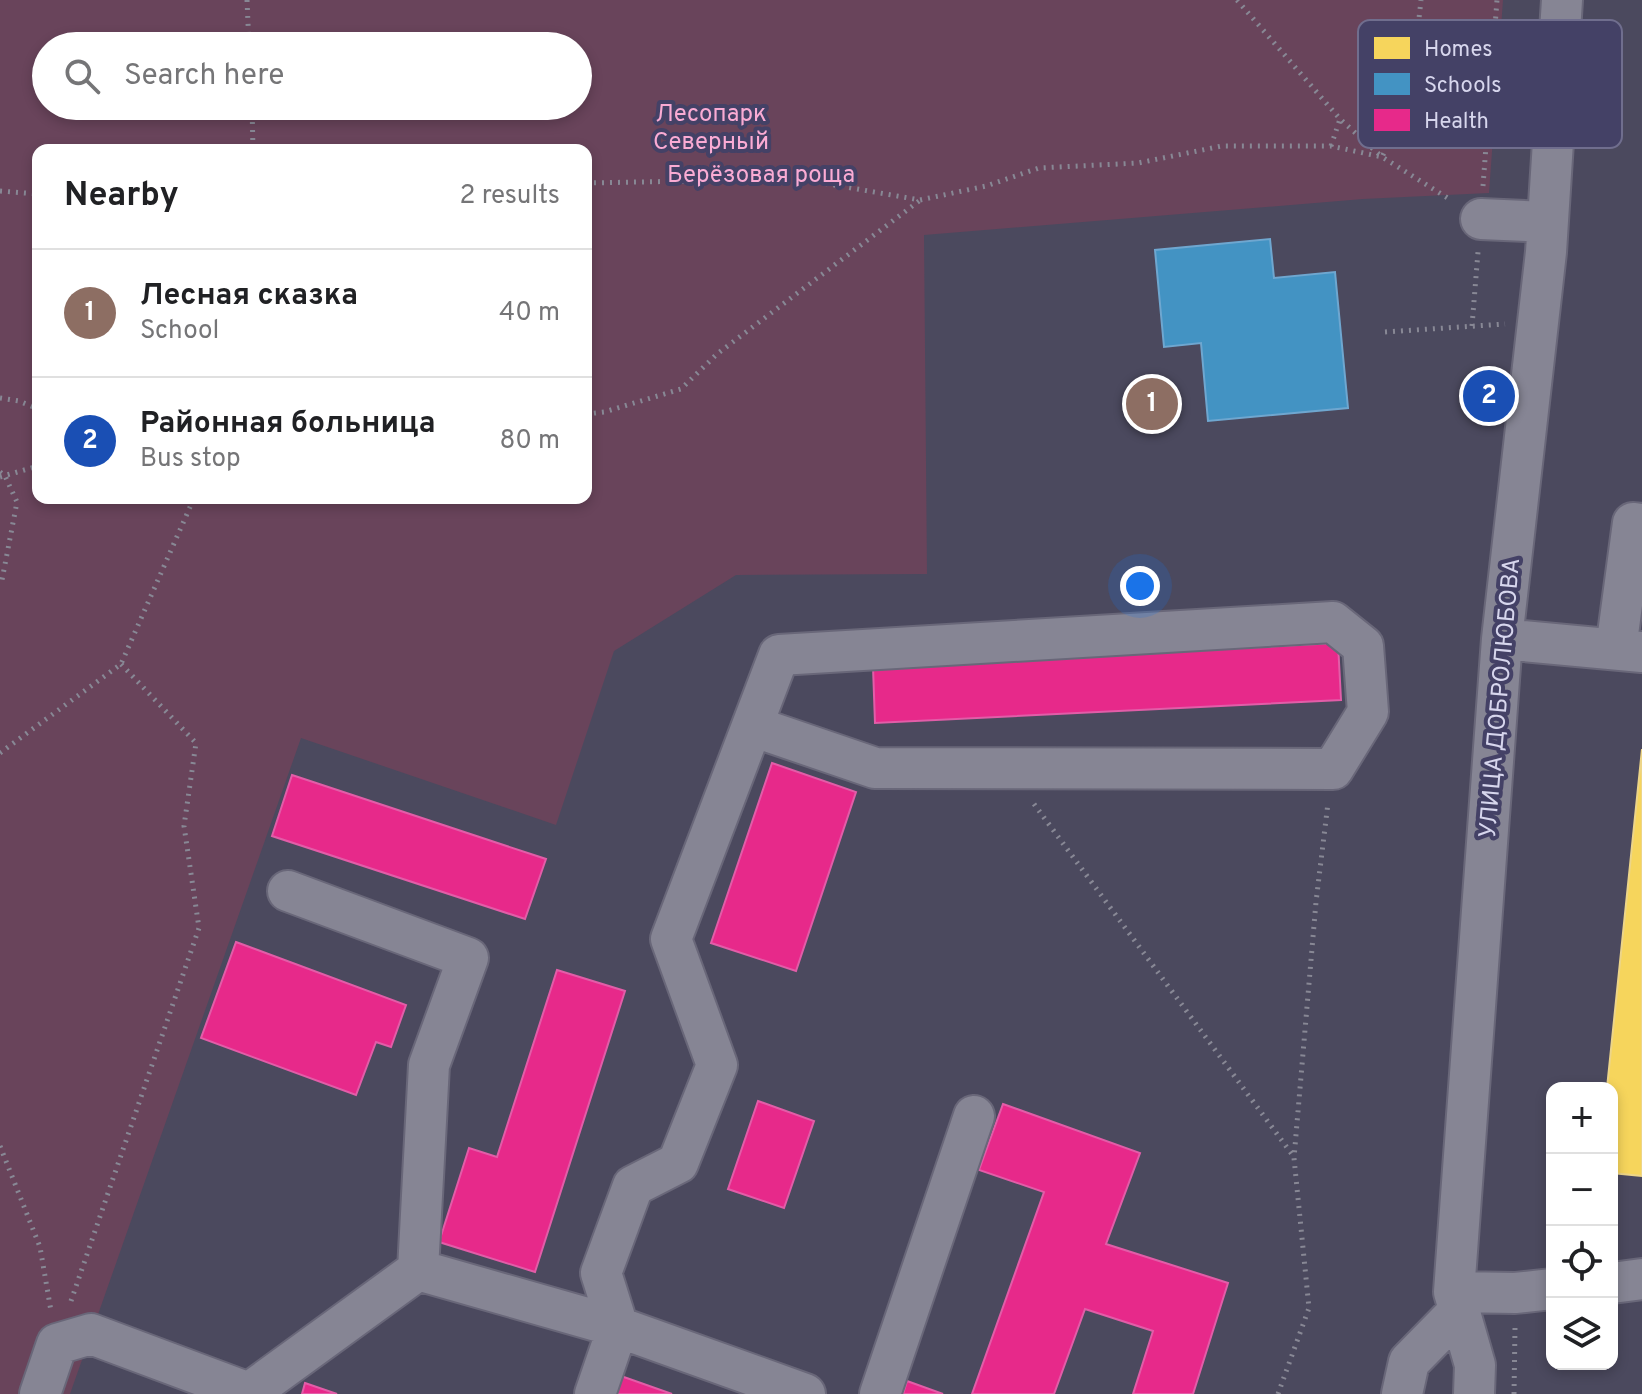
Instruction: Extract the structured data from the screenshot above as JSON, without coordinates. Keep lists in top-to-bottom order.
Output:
{
  "streets": {
    "street": ["УЛИЦА ДОБРОЛЮБОВА"]
  },
  "parks": ["Лесопарк Северный", "Берёзовая роща"],
  "legend": ["Homes", "Schools", "Health"],
  "page": {
    "search": "Search here",
    "heading": ["Nearby", "2 results"],
    "list": [
      {
        "mark": "1",
        "name": "Лесная сказка",
        "note": "School",
        "value": "40 m"
      },
      {
        "mark": "2",
        "name": "Районная больница",
        "note": "Bus stop",
        "value": "80 m"
      }
    ],
    "pins": ["2", "1"],
    "map_buttons": ["+", "−"]
  }
}
